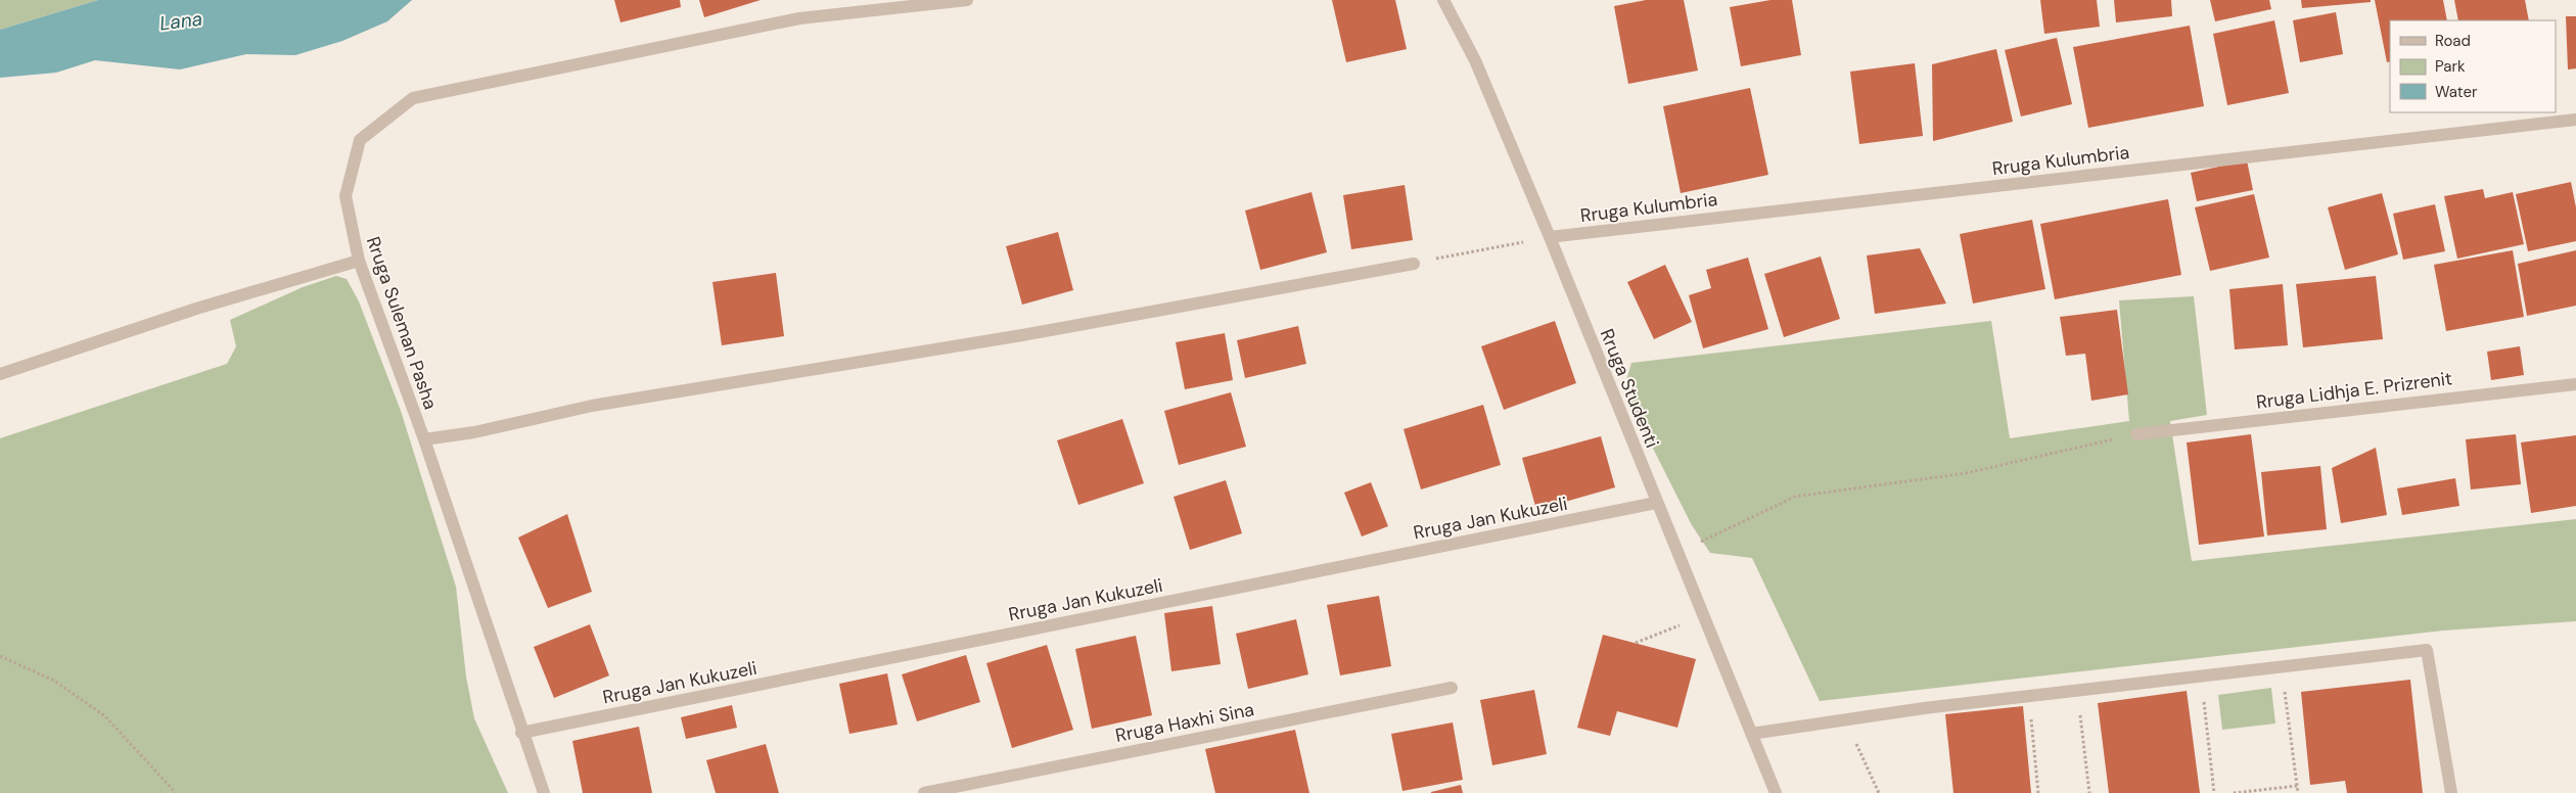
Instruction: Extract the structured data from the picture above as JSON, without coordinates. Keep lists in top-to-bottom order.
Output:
{
  "streets": {
    "street": [
      "Rruga Kulumbria",
      "Rruga Suleman Pasha",
      "Rruga Studenti",
      "Rruga Lidhja E. Prizrenit",
      "Rruga Jan Kukuzeli",
      "Rruga Haxhi Sina"
    ]
  },
  "crossings": [
    ["Rruga Kulumbria", "Rruga Studenti"],
    ["Rruga Suleman Pasha", "Rruga Jan Kukuzeli"],
    ["Rruga Studenti", "Rruga Jan Kukuzeli"]
  ],
  "water": ["Lana"],
  "legend": ["Road", "Park", "Water"]
}
